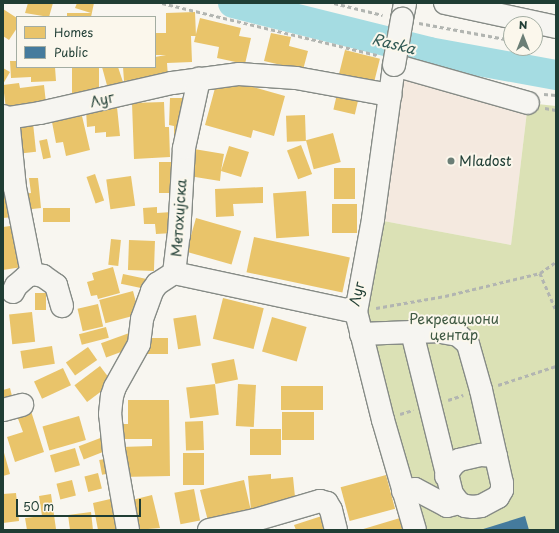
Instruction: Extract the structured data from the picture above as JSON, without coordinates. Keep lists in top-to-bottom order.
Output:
{
  "streets": {
    "street": ["Луг", "Метохијска"]
  },
  "crossings": [
    ["Луг", "Метохијска"]
  ],
  "water": ["Raska"],
  "parks": ["Рекреациони центар"],
  "places": ["Mladost"],
  "legend": ["Homes", "Public"],
  "scale_bar": "50 m",
  "north": "top"
}
